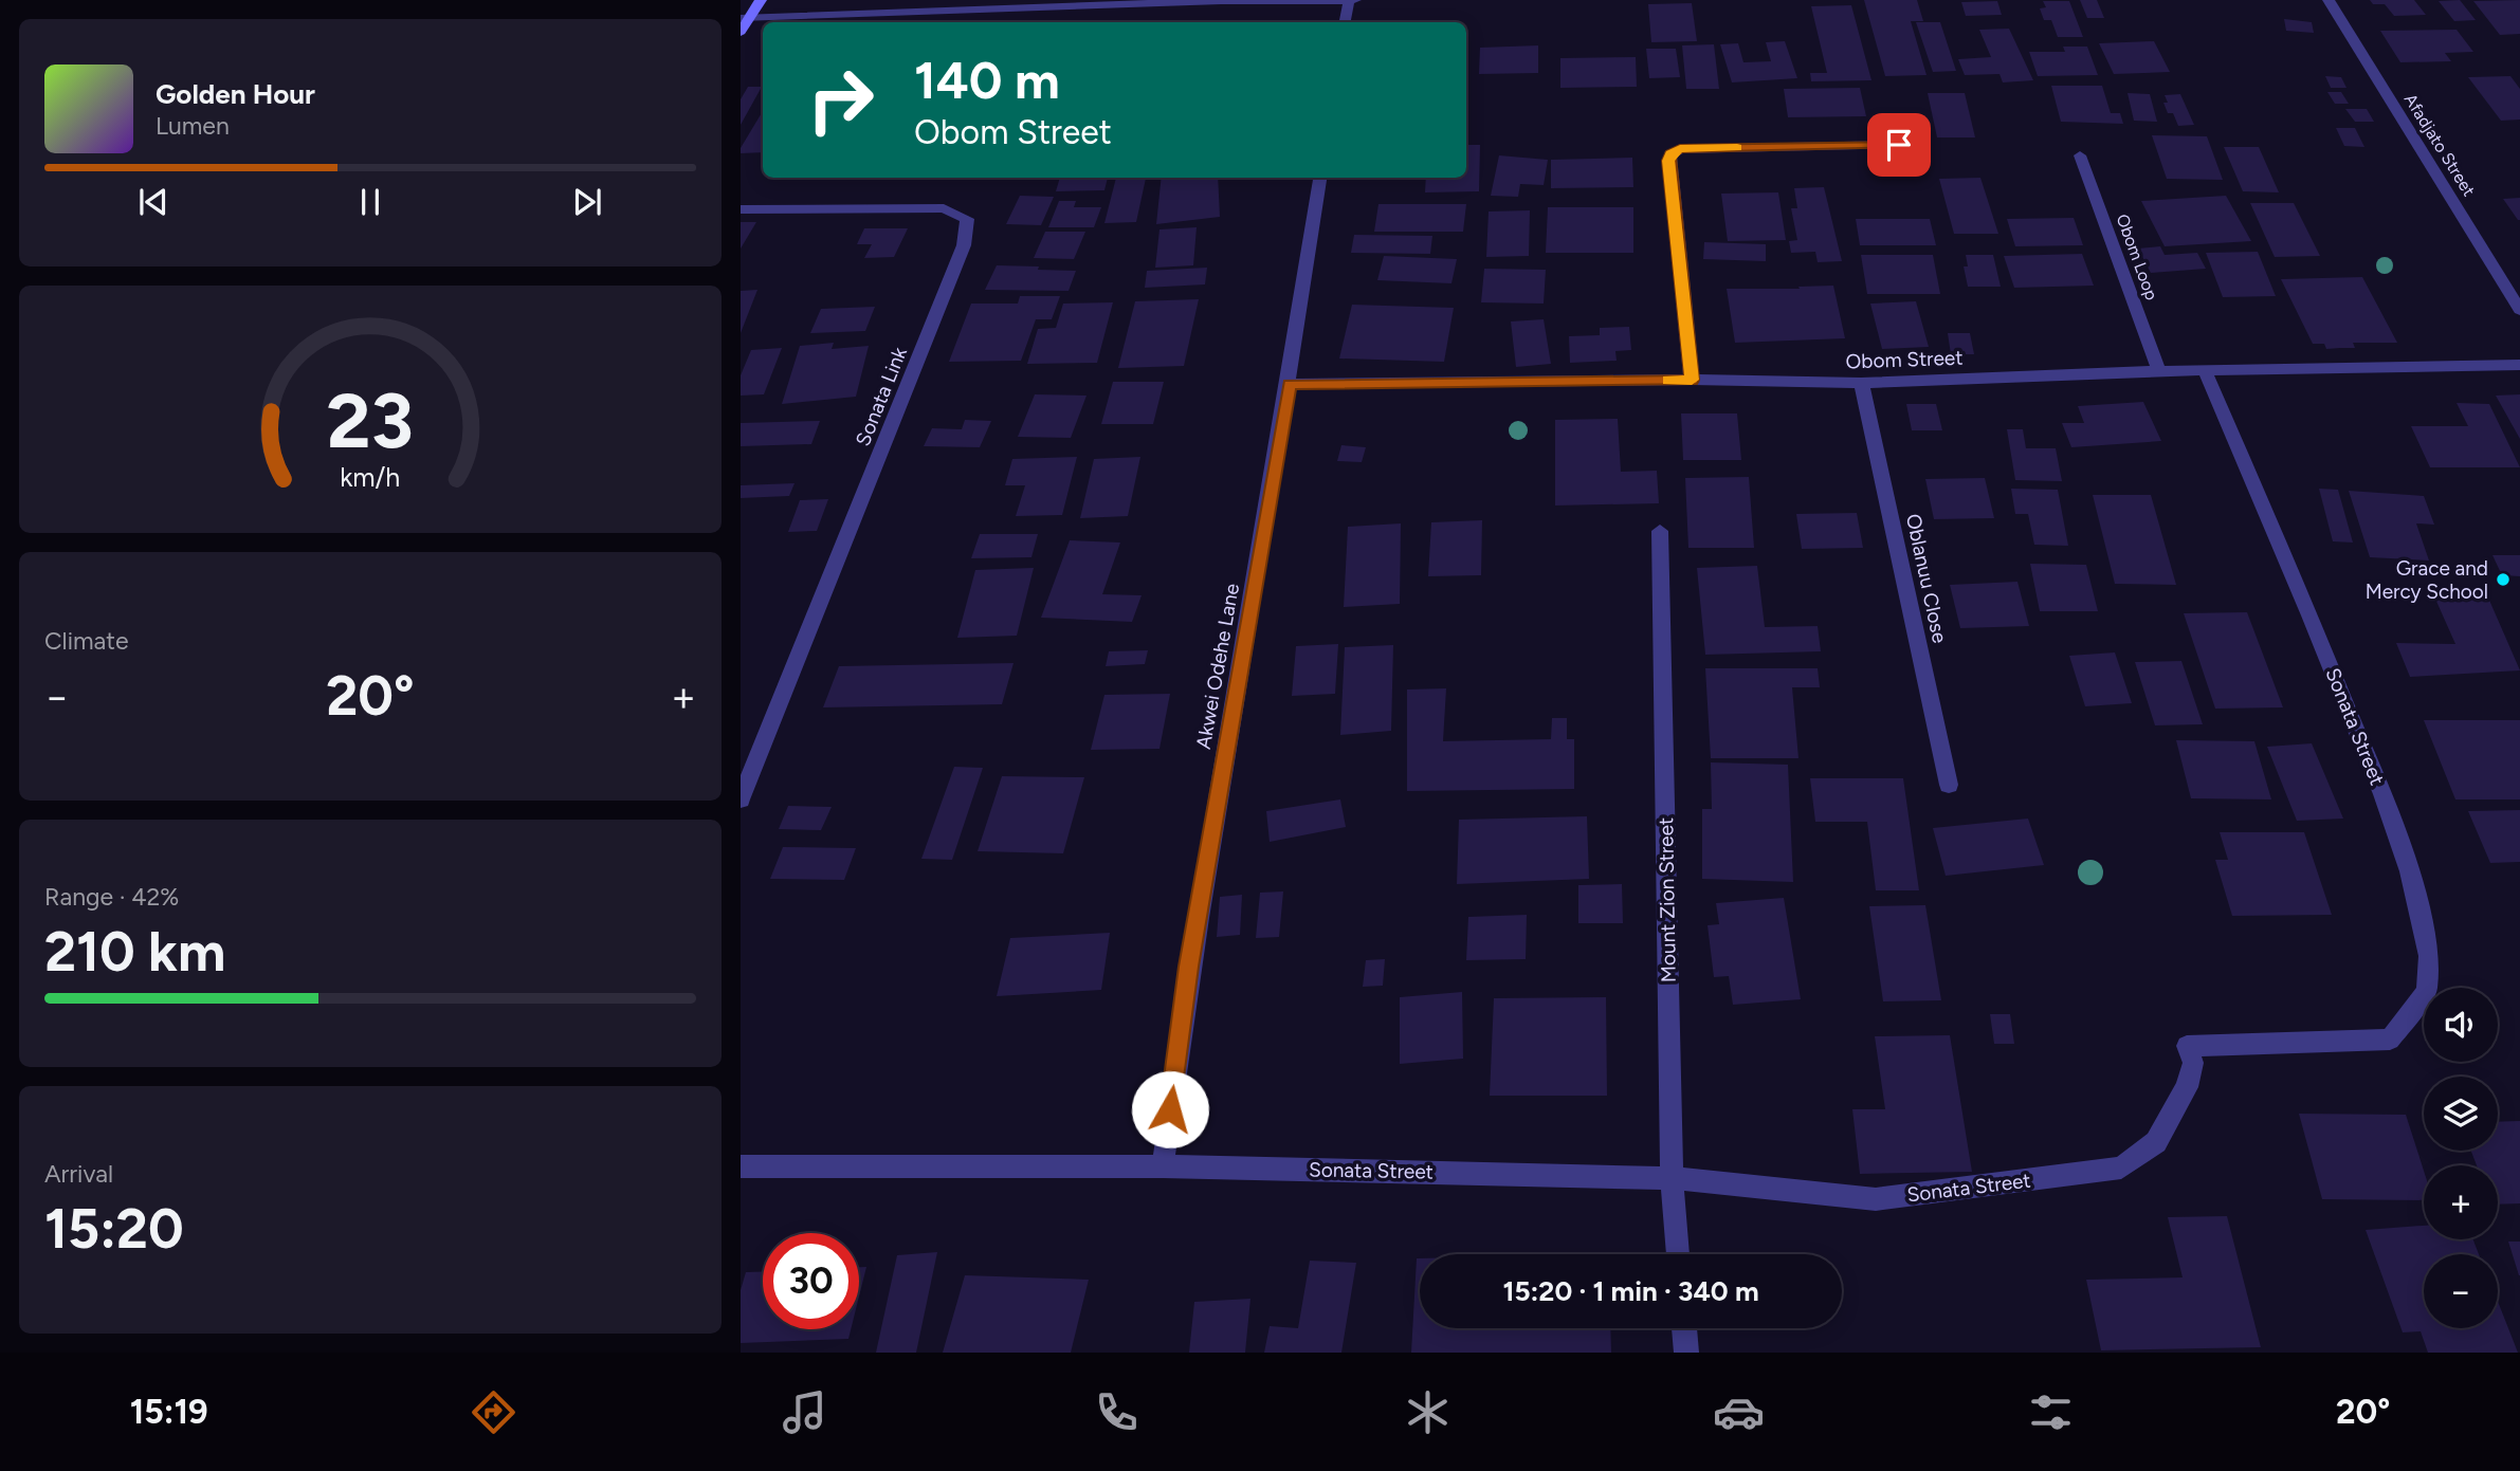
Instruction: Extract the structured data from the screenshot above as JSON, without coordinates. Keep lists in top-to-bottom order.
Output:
{
  "streets": {
    "street": [
      "Afadjato Street",
      "Obom Loop",
      "Obom Street",
      "Sonata Link",
      "Oblanuu Close",
      "Akwei Odehe Lane",
      "Sonata Street",
      "Mount Zion Street"
    ]
  },
  "crossings": [
    ["Obom Loop", "Obom Street"],
    ["Obom Street", "Oblanuu Close"],
    ["Obom Street", "Akwei Odehe Lane"],
    ["Obom Street", "Sonata Street"],
    ["Akwei Odehe Lane", "Sonata Street"],
    ["Sonata Street", "Mount Zion Street"]
  ],
  "places": ["Grace and Mercy School"],
  "page": {
    "turn": ["140 m", "Obom Street"],
    "song": ["Golden Hour", "Lumen"],
    "tile": [
      "Climate",
      ["Range · 42%", "210 km"],
      ["Arrival", "15:20"]
    ],
    "heat": ["−", "20°", "+"],
    "map_buttons": ["+", "−"],
    "limit": "30",
    "trip": "15:20 · 1 min · 340 m",
    "tabs": ["15:19", "20°"],
    "gauge": ["23", "km/h"]
  }
}
